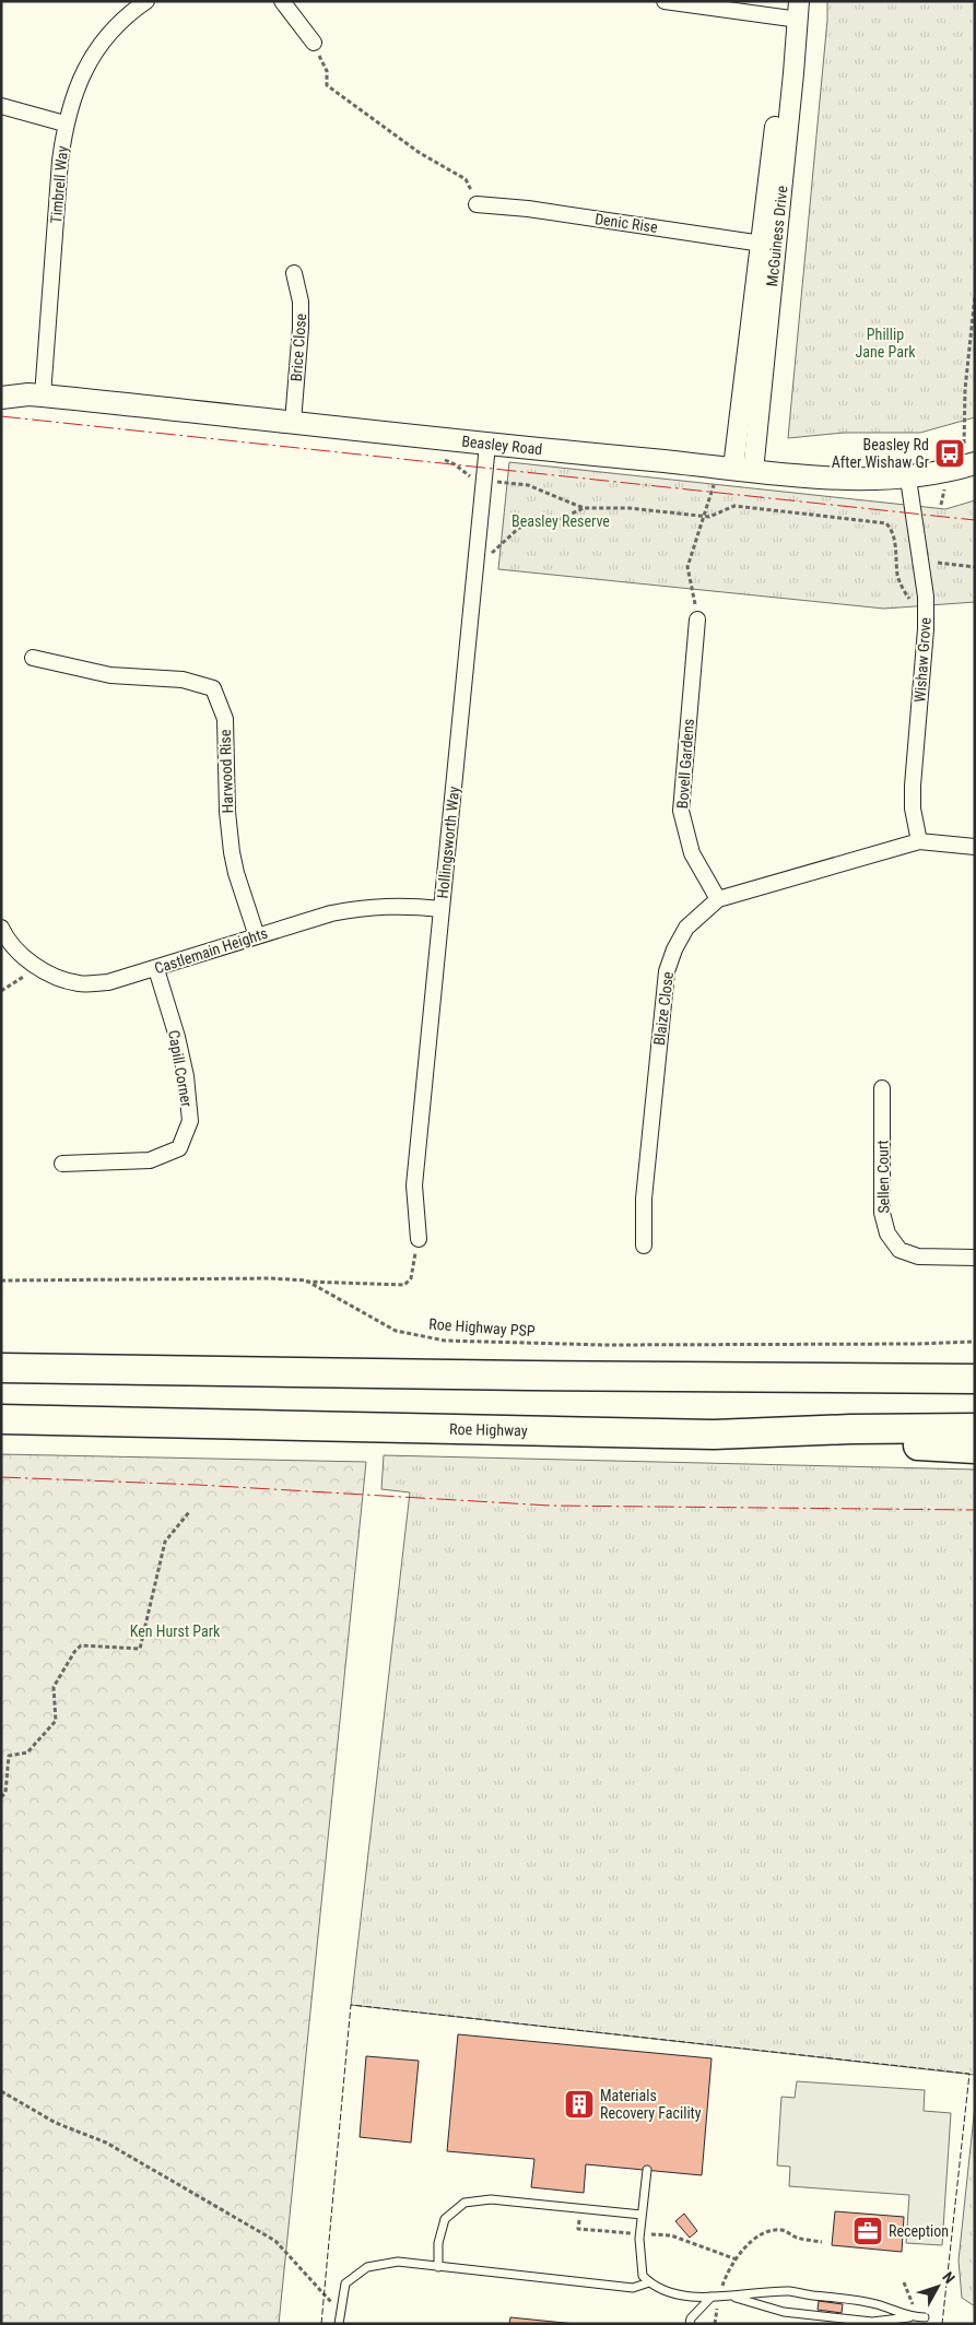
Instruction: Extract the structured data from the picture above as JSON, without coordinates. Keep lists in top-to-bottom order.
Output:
{
  "streets": {
    "highway": ["Roe Highway"],
    "main road": ["Beasley Road"],
    "street": [
      "Timbrell Way",
      "Denic Rise",
      "McGuiness Drive",
      "Brice Close",
      "Wishaw Grove",
      "Bovell Gardens",
      "Harwood Rise",
      "Hollingsworth Way",
      "Castlemain Heights",
      "Blaize Close",
      "Capill Corner",
      "Sellen Court"
    ],
    "path": ["Roe Highway PSP"]
  },
  "crossings": [
    ["Timbrell Way", "Beasley Road"],
    ["Denic Rise", "McGuiness Drive"],
    ["McGuiness Drive", "Beasley Road"],
    ["Brice Close", "Beasley Road"],
    ["Beasley Road", "Wishaw Grove"],
    ["Beasley Road", "Hollingsworth Way"],
    ["Wishaw Grove", "Blaize Close"],
    ["Bovell Gardens", "Blaize Close"],
    ["Harwood Rise", "Castlemain Heights"],
    ["Hollingsworth Way", "Castlemain Heights"],
    ["Castlemain Heights", "Capill Corner"]
  ],
  "parks": ["Phillip Jane Park", "Beasley Reserve", "Ken Hurst Park"],
  "places": {
    "bus stop": ["Beasley Rd After Wishaw Gr"],
    "building": ["Materials Recovery Facility"],
    "office": ["Reception"]
  },
  "north": "top right"
}
